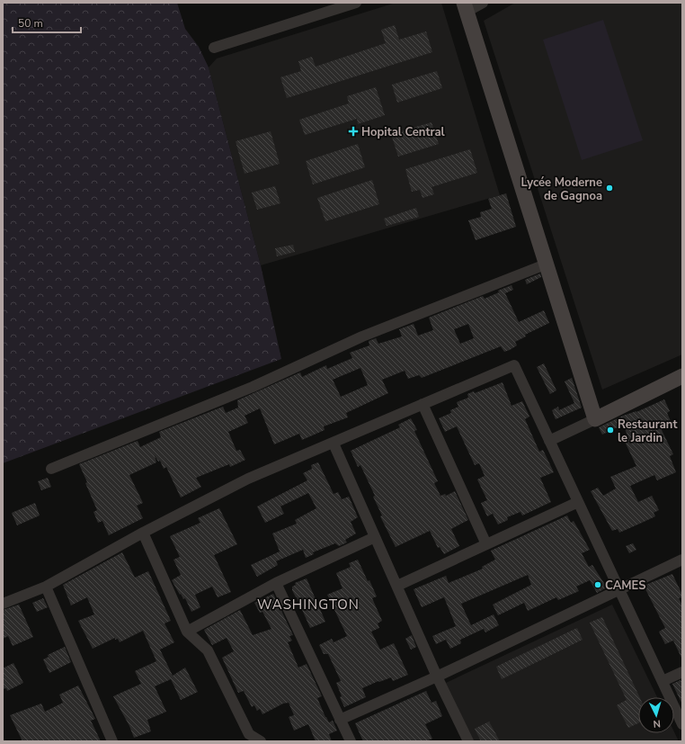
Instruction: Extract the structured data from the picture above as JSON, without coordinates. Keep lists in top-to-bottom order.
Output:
{
  "districts": ["WASHINGTON"],
  "places": {
    "health": ["Hopital Central"],
    "other": ["Lycée Moderne de Gagnoa", "Restaurant le Jardin", "CAMES"]
  },
  "scale_bar": "50 m",
  "north": "bottom"
}
